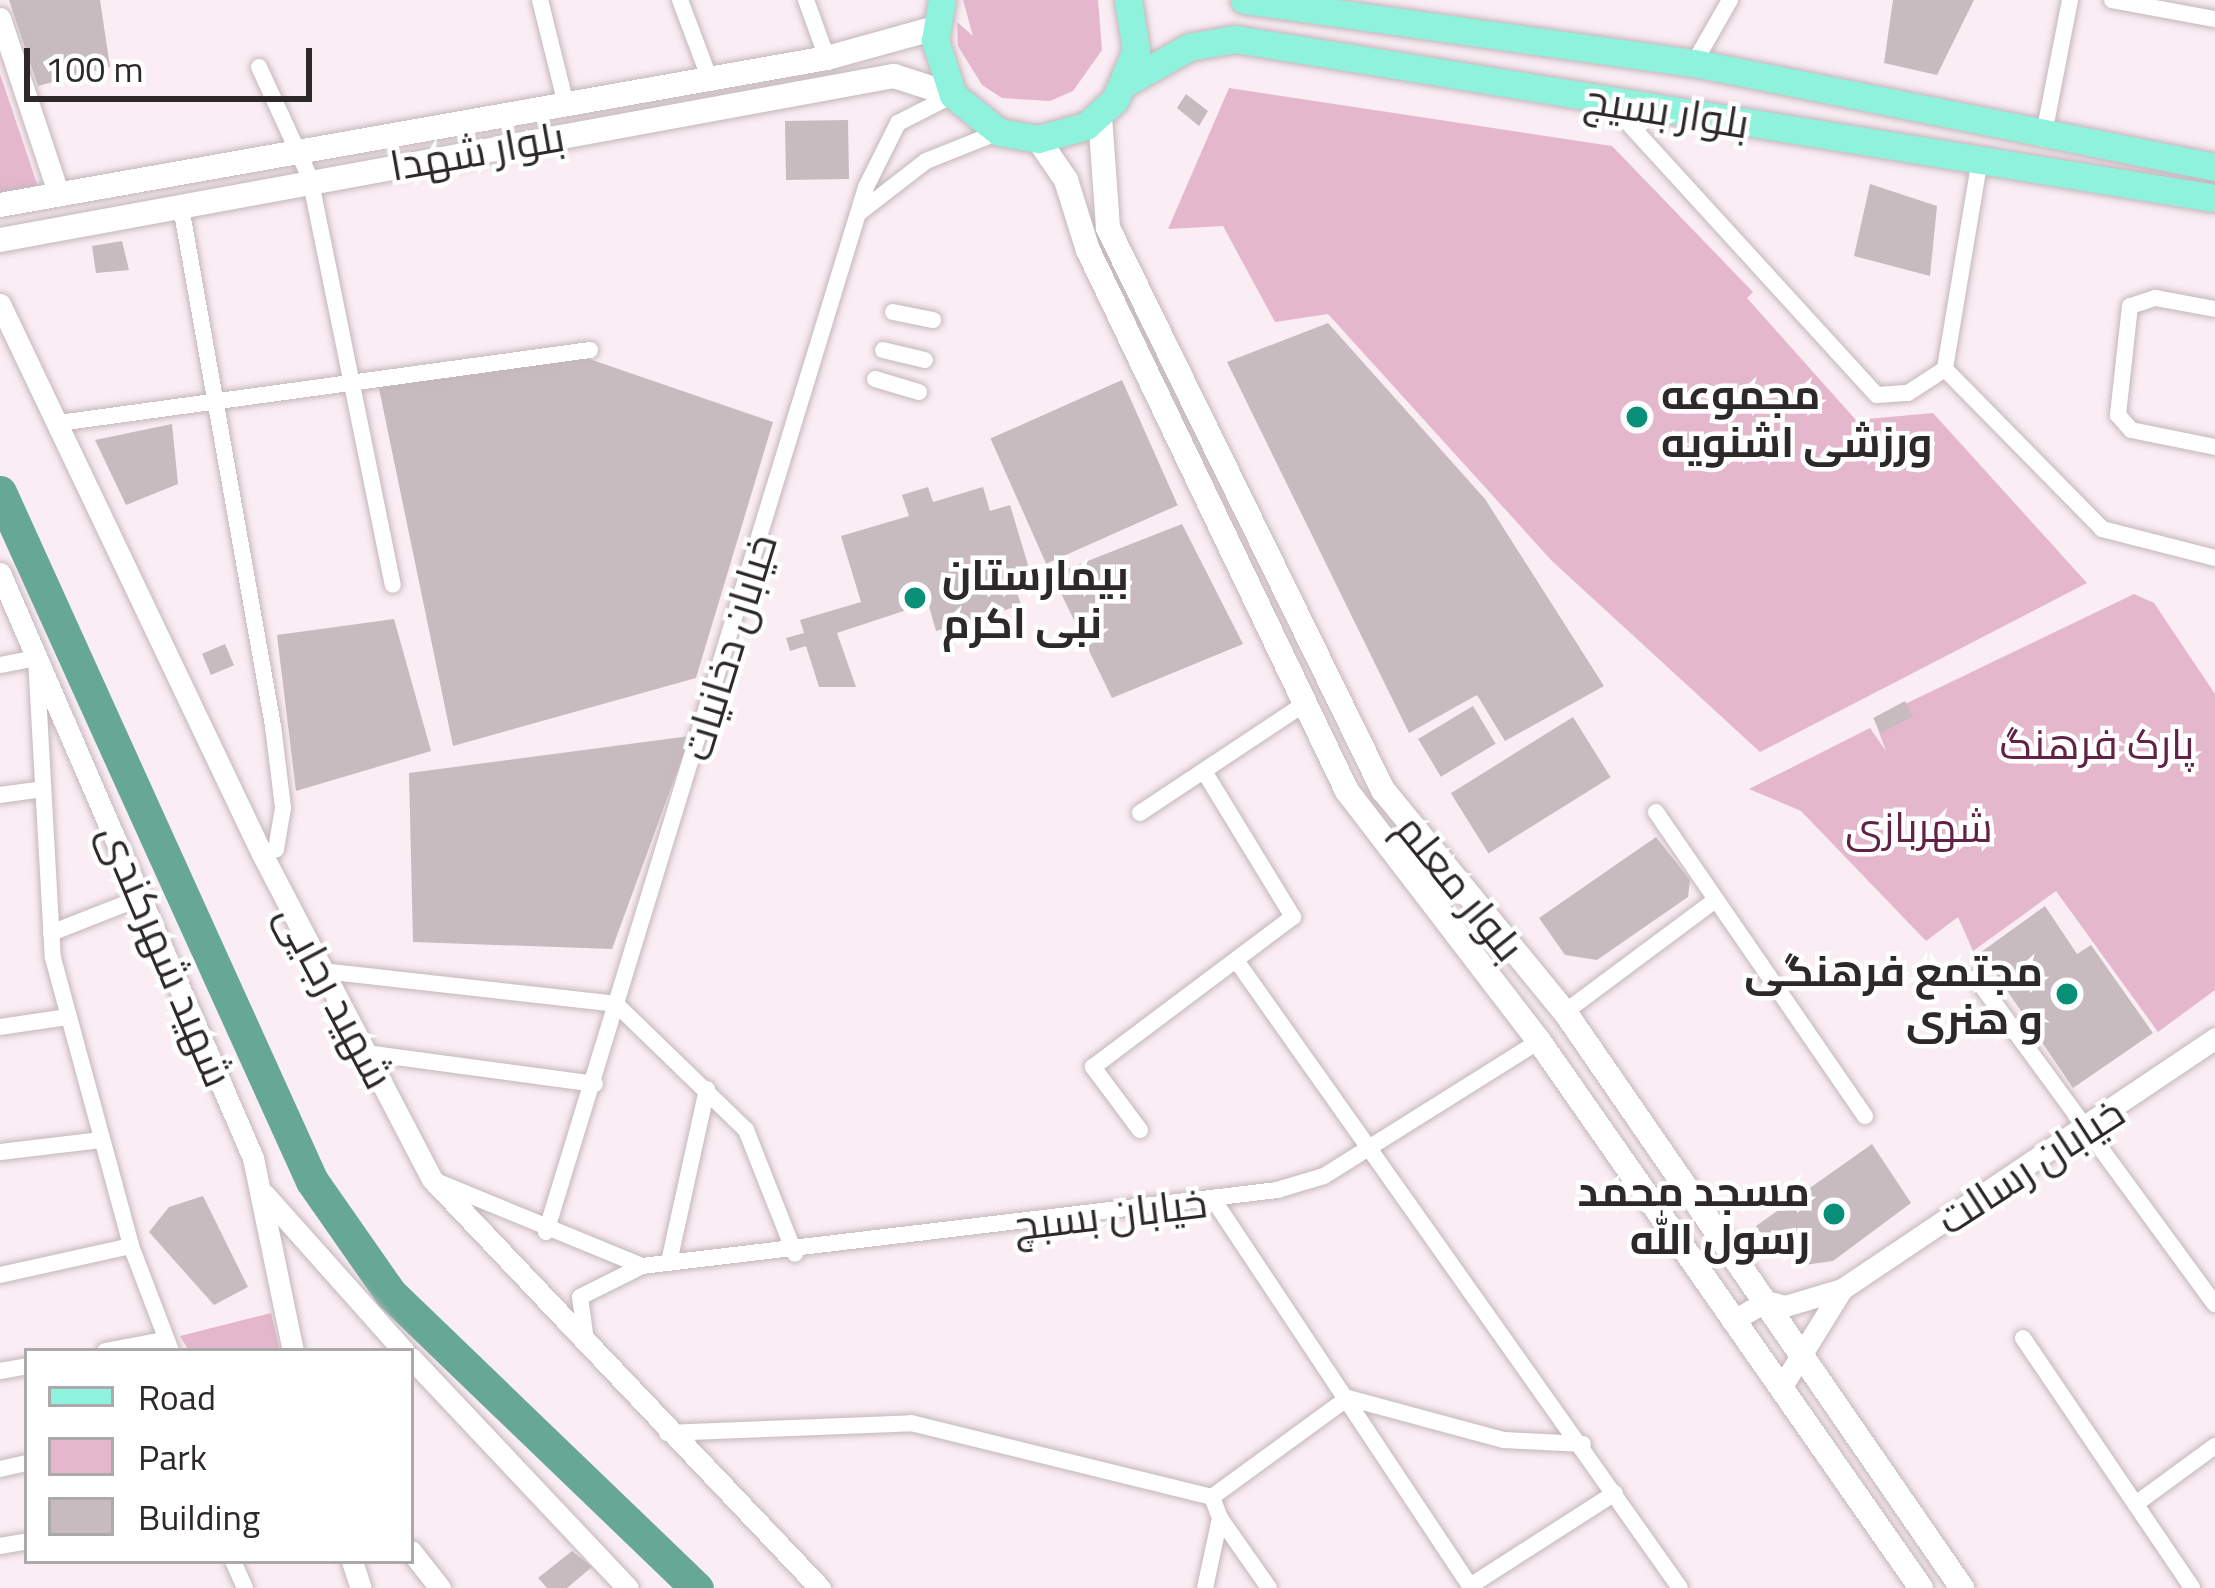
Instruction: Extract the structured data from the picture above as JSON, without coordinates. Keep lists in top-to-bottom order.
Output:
{
  "streets": {
    "main road": ["بلوار بسیج", "بلوار شهدا", "بلوار معلم"],
    "street": [
      "خیابان دخانیات",
      "شهید شهرکندی",
      "شهید رجایی",
      "خیابان رسالت",
      "خیابان بسبچ"
    ]
  },
  "crossings": [
    ["بلوار شهدا", "خیابان دخانیات"],
    ["بلوار معلم", "خیابان بسبچ"]
  ],
  "parks": ["پارک فرهنگ", "شهربازی"],
  "places": [
    "مجموعه ورزشی اشنویه",
    "بیمارستان نبی اکرم",
    "مجتمع فرهنگی و هنری",
    "مسجد محمد رسول الله"
  ],
  "legend": ["Road", "Park", "Building"],
  "scale_bar": "100 m"
}
